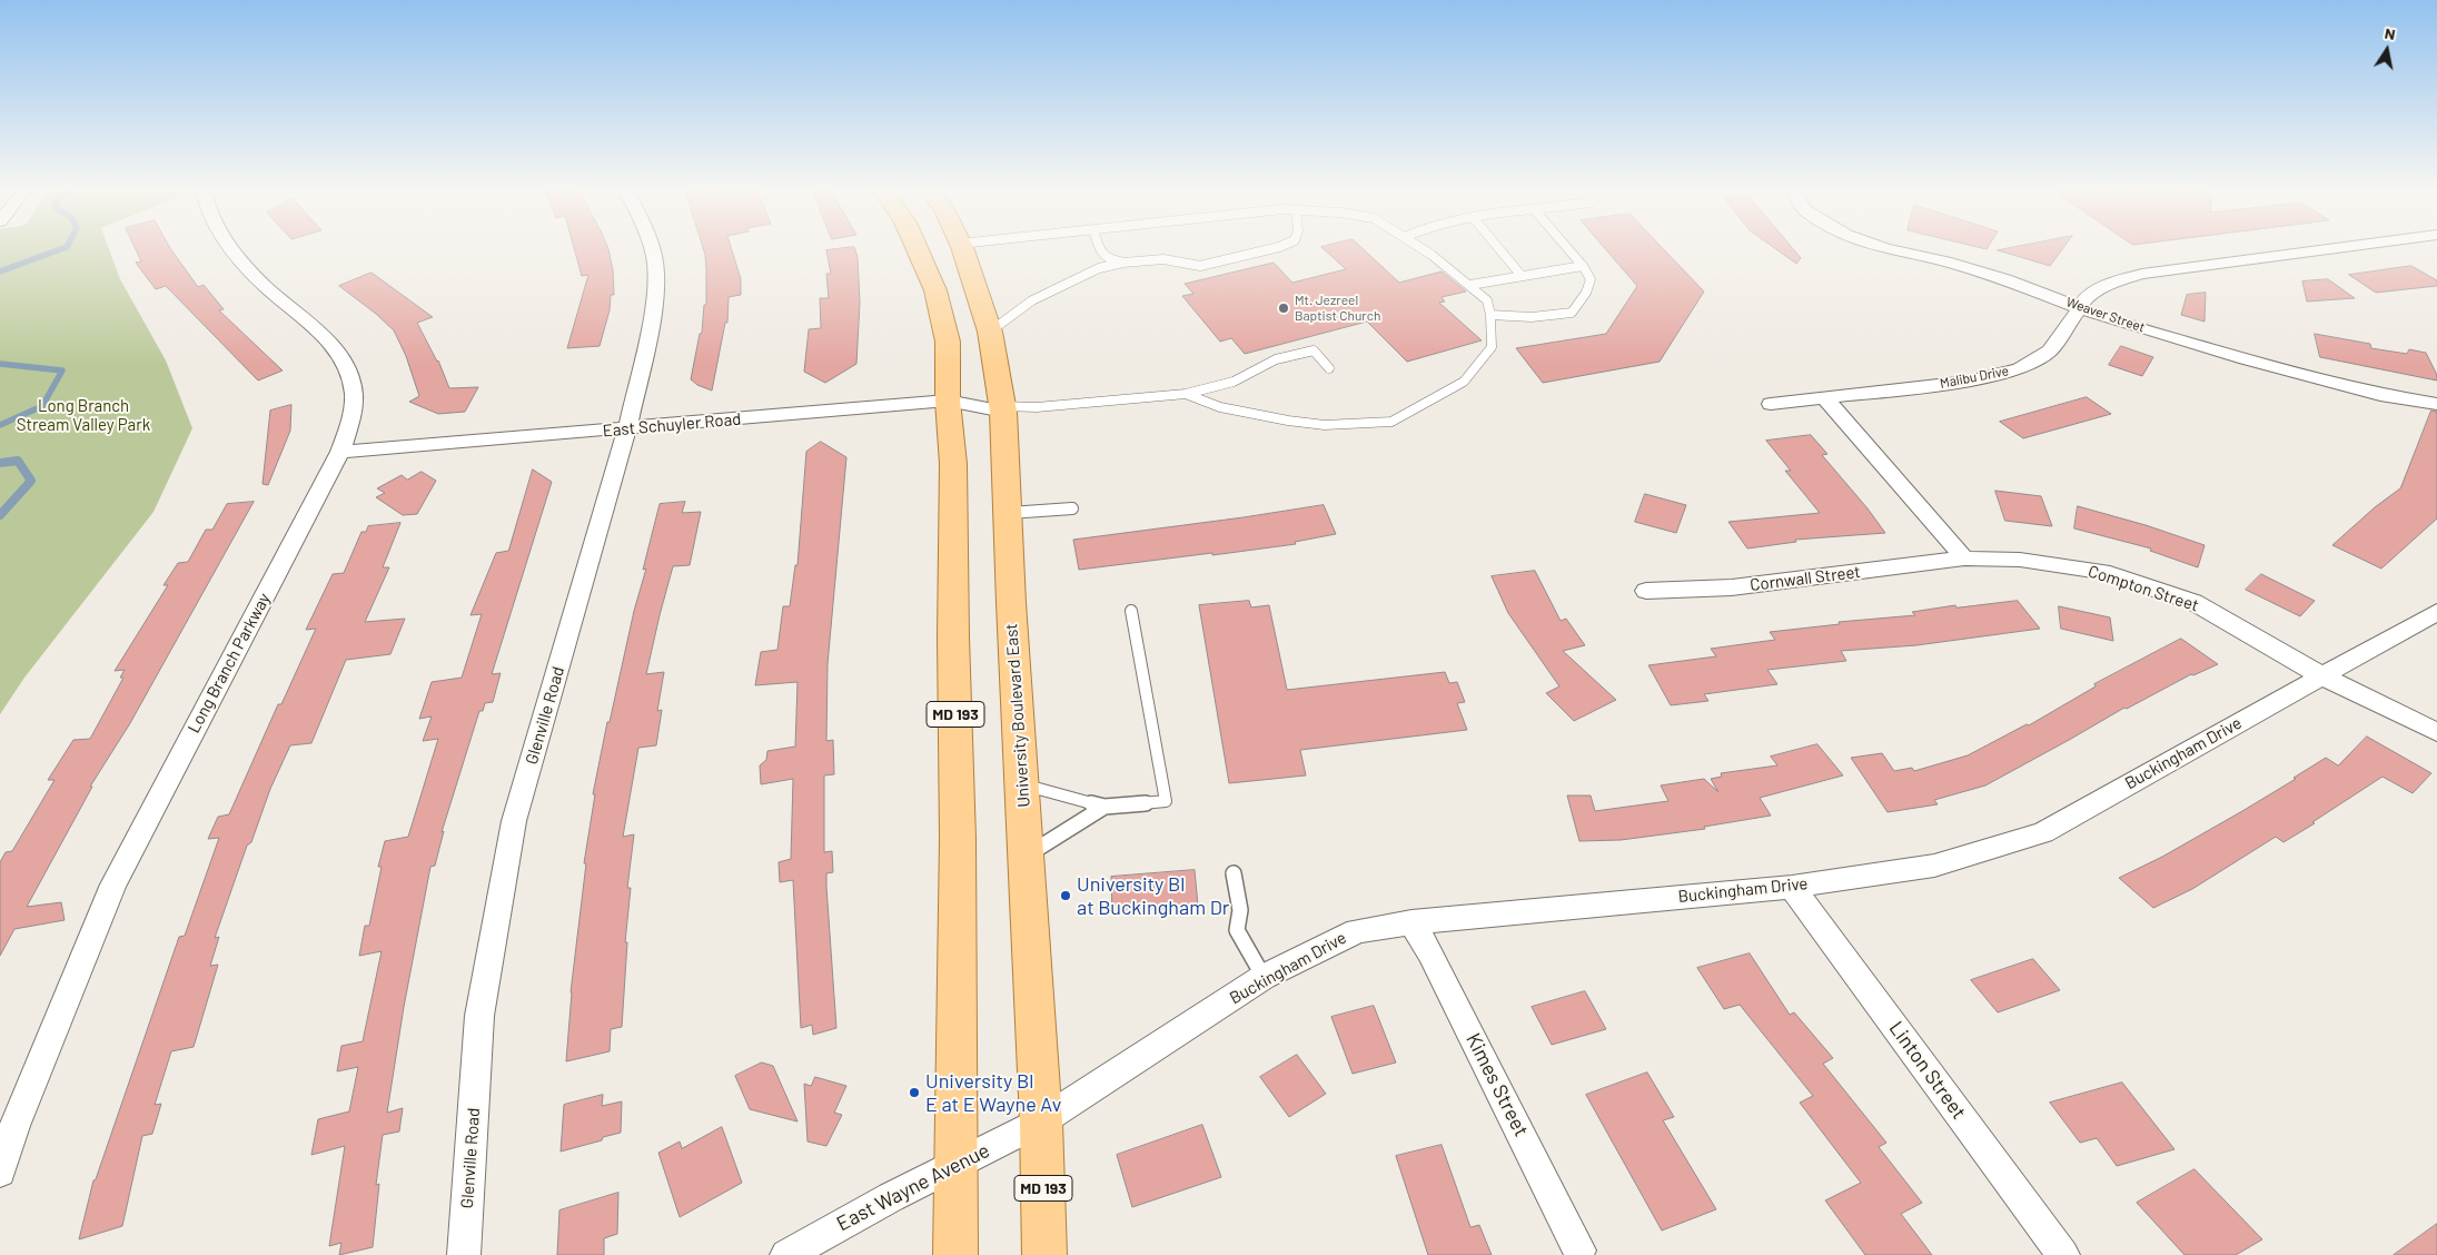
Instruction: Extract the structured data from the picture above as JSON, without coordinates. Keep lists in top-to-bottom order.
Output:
{
  "streets": {
    "main road": ["MD 193", "University Boulevard East"],
    "street": [
      "Weaver Street",
      "Malibu Drive",
      "East Schuyler Road",
      "Cornwall Street",
      "Compton Street",
      "Long Branch Parkway",
      "Glenville Road",
      "Buckingham Drive",
      "Linton Street",
      "Kimes Street",
      "East Wayne Avenue"
    ]
  },
  "crossings": [
    ["Weaver Street", "Malibu Drive"],
    ["East Schuyler Road", "Long Branch Parkway"],
    ["East Schuyler Road", "MD 193"],
    ["East Schuyler Road", "Glenville Road"],
    ["East Schuyler Road", "University Boulevard East"],
    ["Cornwall Street", "Compton Street"],
    ["Compton Street", "Buckingham Drive"],
    ["MD 193", "East Wayne Avenue"],
    ["University Boulevard East", "Buckingham Drive"],
    ["University Boulevard East", "East Wayne Avenue"],
    ["Buckingham Drive", "Linton Street"],
    ["Buckingham Drive", "Kimes Street"],
    ["Buckingham Drive", "East Wayne Avenue"]
  ],
  "parks": ["Long Branch Stream Valley Park"],
  "places": ["Mt. Jezreel Baptist Church", "University Bl at Buckingham Dr", "University Bl E at E Wayne Av"],
  "north": "top"
}
